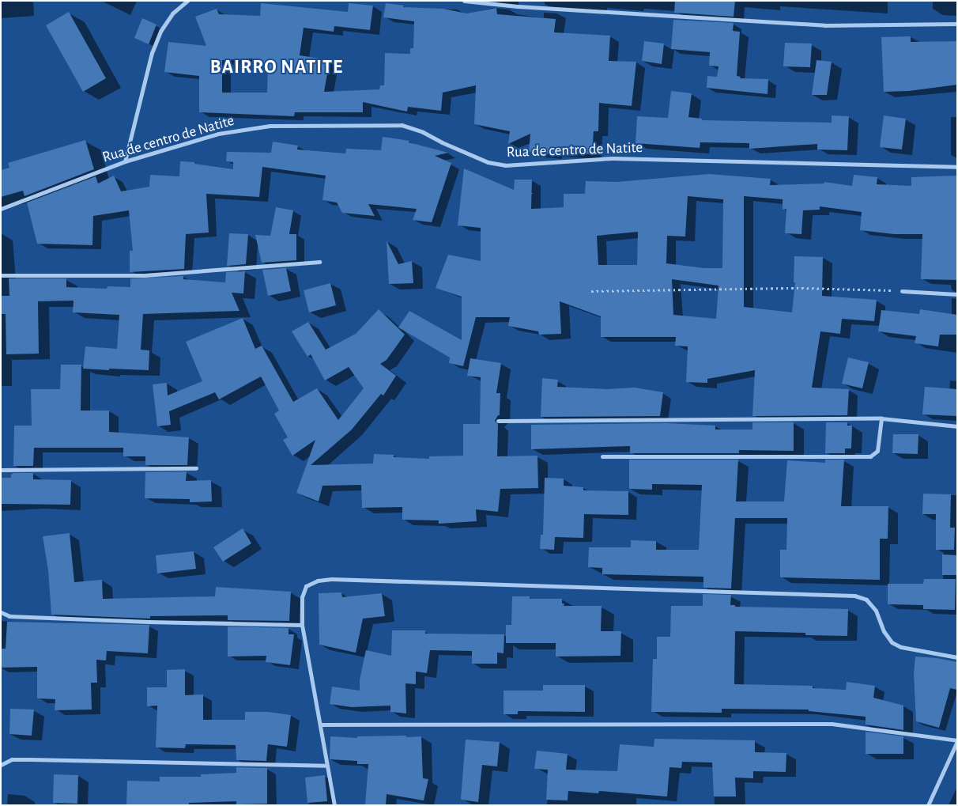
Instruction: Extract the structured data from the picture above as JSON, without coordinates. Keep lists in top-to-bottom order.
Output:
{
  "streets": {
    "street": ["Rua de centro de Natite"]
  },
  "districts": ["BAIRRO NATITE"]
}
